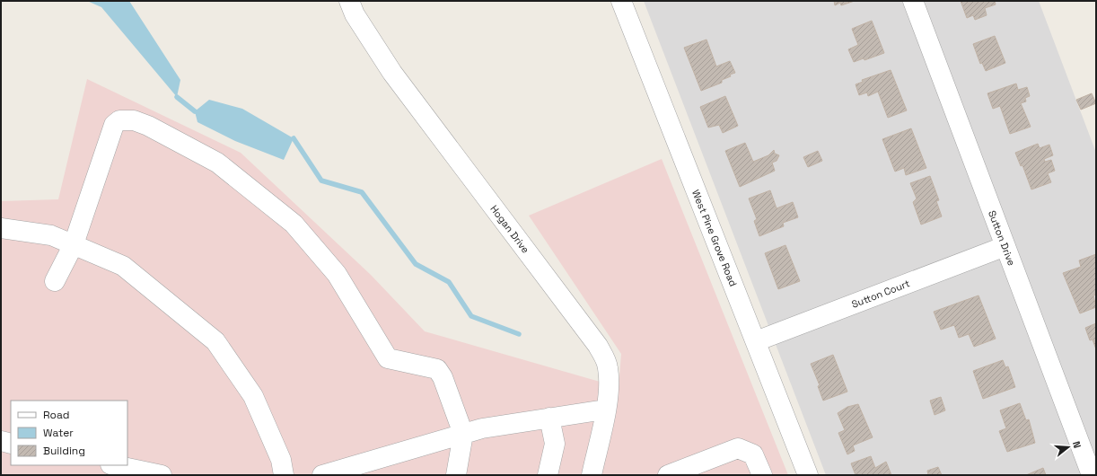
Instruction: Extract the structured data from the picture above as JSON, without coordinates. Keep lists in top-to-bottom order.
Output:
{
  "streets": {
    "street": [
      "Hogan Drive",
      "West Pine Grove Road",
      "Sutton Drive",
      "Sutton Court"
    ]
  },
  "crossings": [
    ["West Pine Grove Road", "Sutton Court"],
    ["Sutton Drive", "Sutton Court"]
  ],
  "legend": ["Road", "Water", "Building"],
  "north": "right"
}
